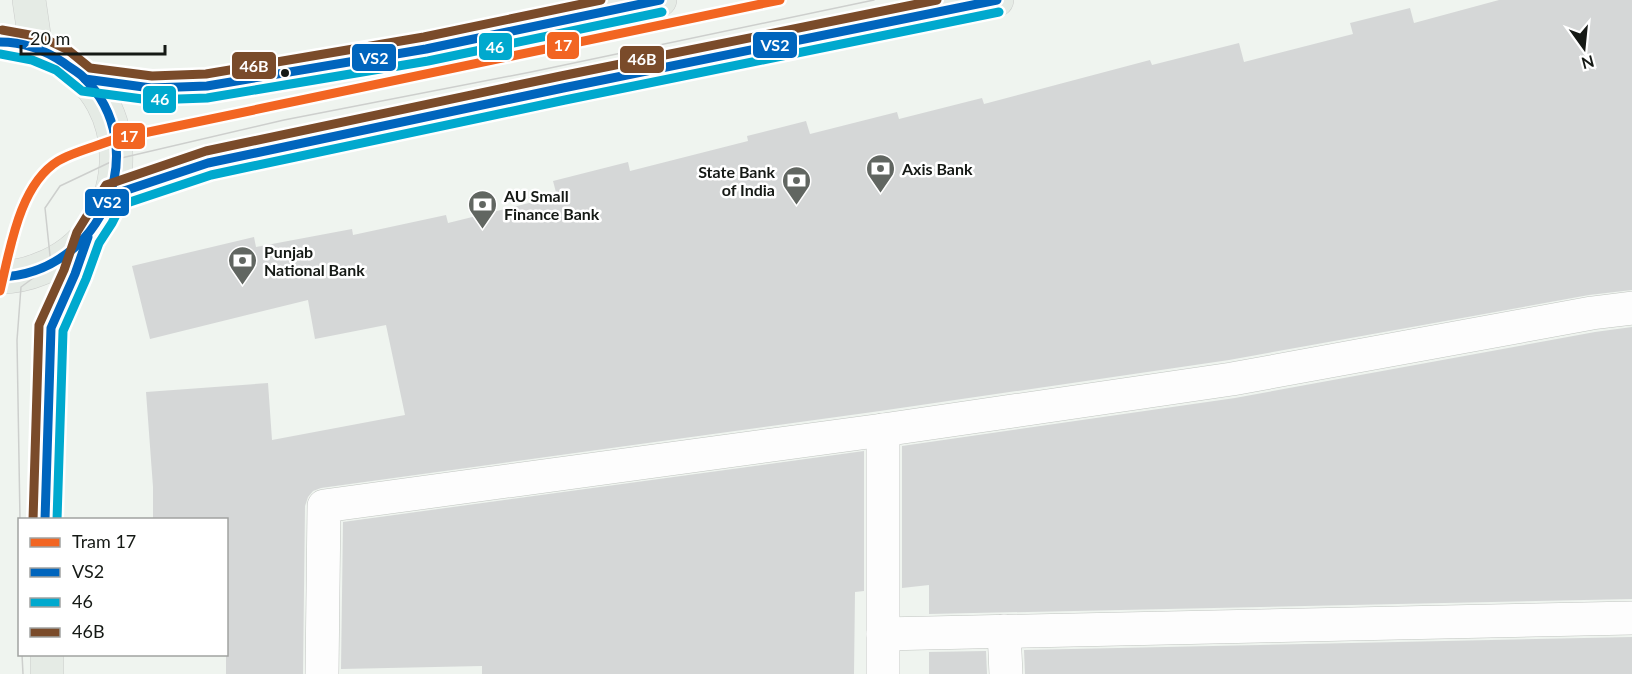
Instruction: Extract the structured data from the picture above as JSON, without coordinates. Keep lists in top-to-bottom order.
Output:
{
  "places": {
    "bank": [
      "Axis Bank",
      "State Bank of India",
      "AU Small Finance Bank",
      "Punjab National Bank"
    ]
  },
  "lines": [
    "tram line 17",
    "transit line VS2",
    "transit line 46B",
    "transit line 46"
  ],
  "legend": [
    "Tram 17",
    "VS2",
    "46",
    "46B"
  ],
  "scale_bar": "20 m",
  "north": "bottom"
}
